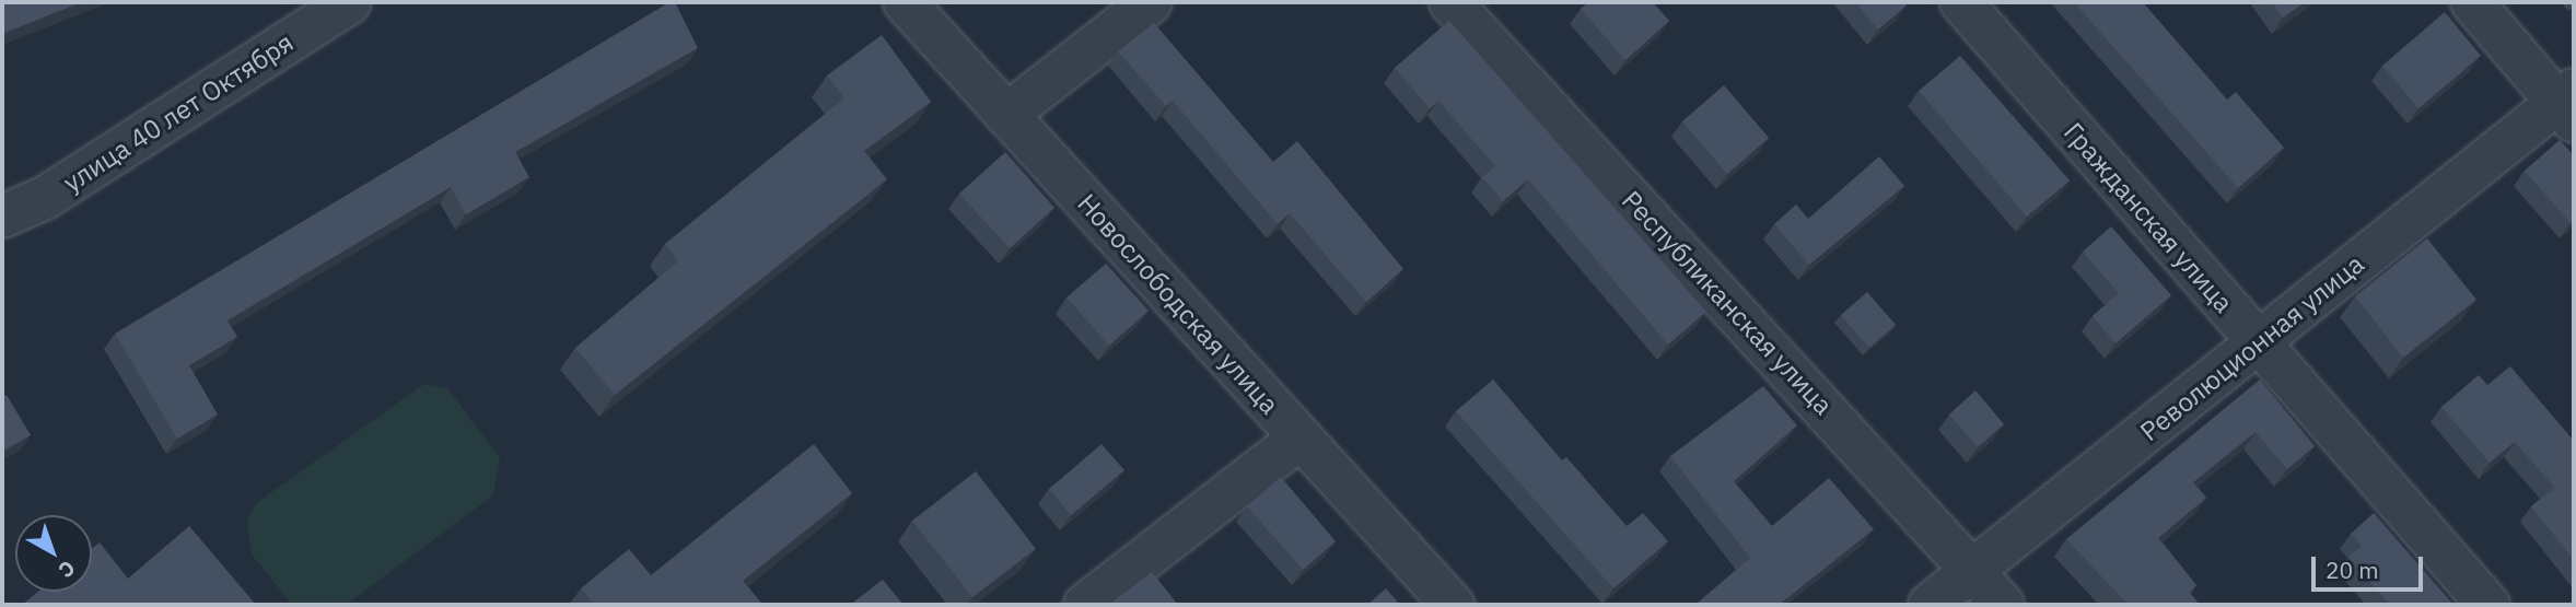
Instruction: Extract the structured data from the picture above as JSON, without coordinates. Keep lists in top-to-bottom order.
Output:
{
  "streets": {
    "street": [
      "улица 40 лет Октября",
      "Гражданская улица",
      "Республиканская улица",
      "Новослободская улица",
      "Революционная улица"
    ]
  },
  "crossings": [
    ["Гражданская улица", "Революционная улица"],
    ["Республиканская улица", "Революционная улица"]
  ],
  "scale_bar": "20 m",
  "north": "bottom right"
}
